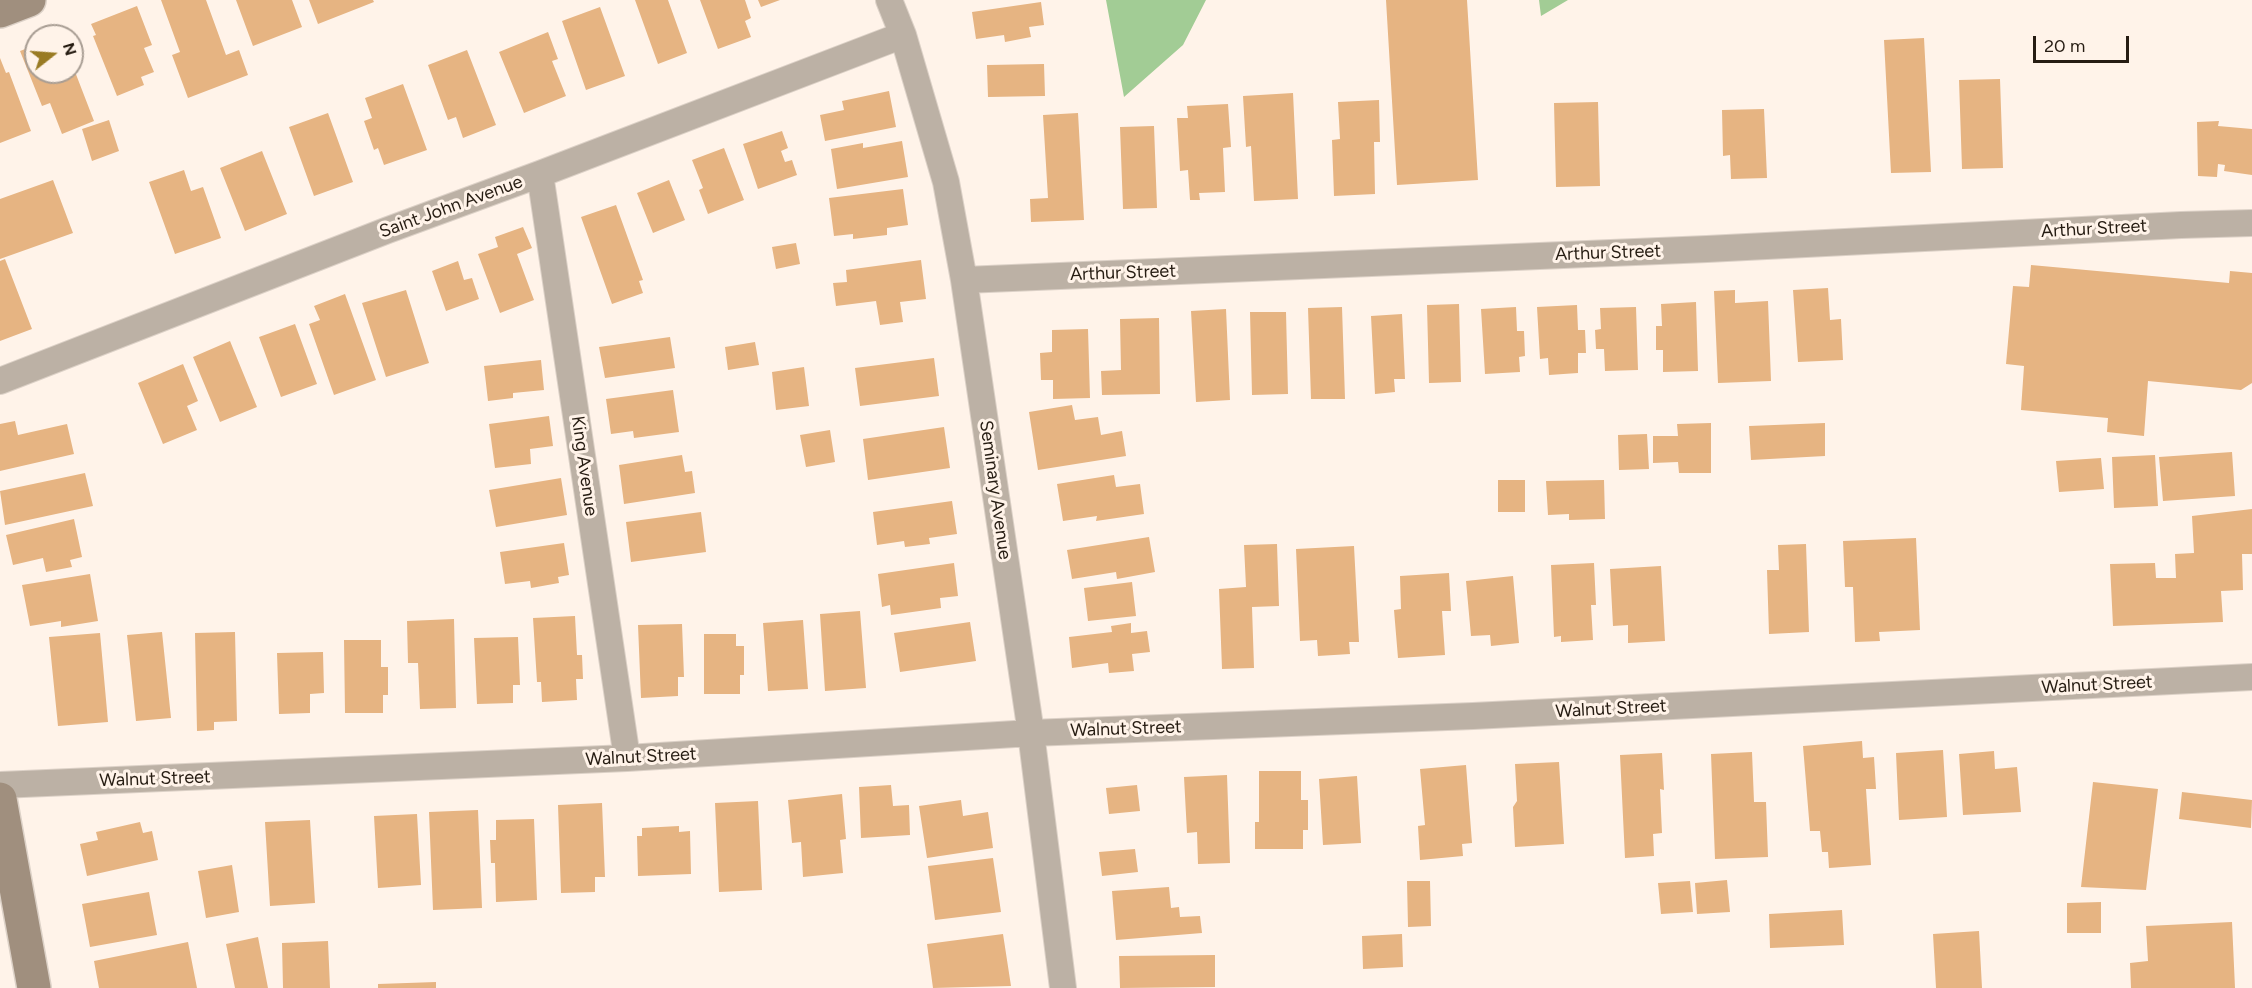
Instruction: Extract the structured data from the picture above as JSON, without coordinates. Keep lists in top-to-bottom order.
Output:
{
  "streets": {
    "street": [
      "Saint John Avenue",
      "Arthur Street",
      "King Avenue",
      "Seminary Avenue",
      "Walnut Street"
    ]
  },
  "crossings": [
    ["Saint John Avenue", "King Avenue"],
    ["Saint John Avenue", "Seminary Avenue"],
    ["Arthur Street", "Seminary Avenue"],
    ["King Avenue", "Walnut Street"],
    ["Seminary Avenue", "Walnut Street"]
  ],
  "scale_bar": "20 m",
  "north": "right"
}
